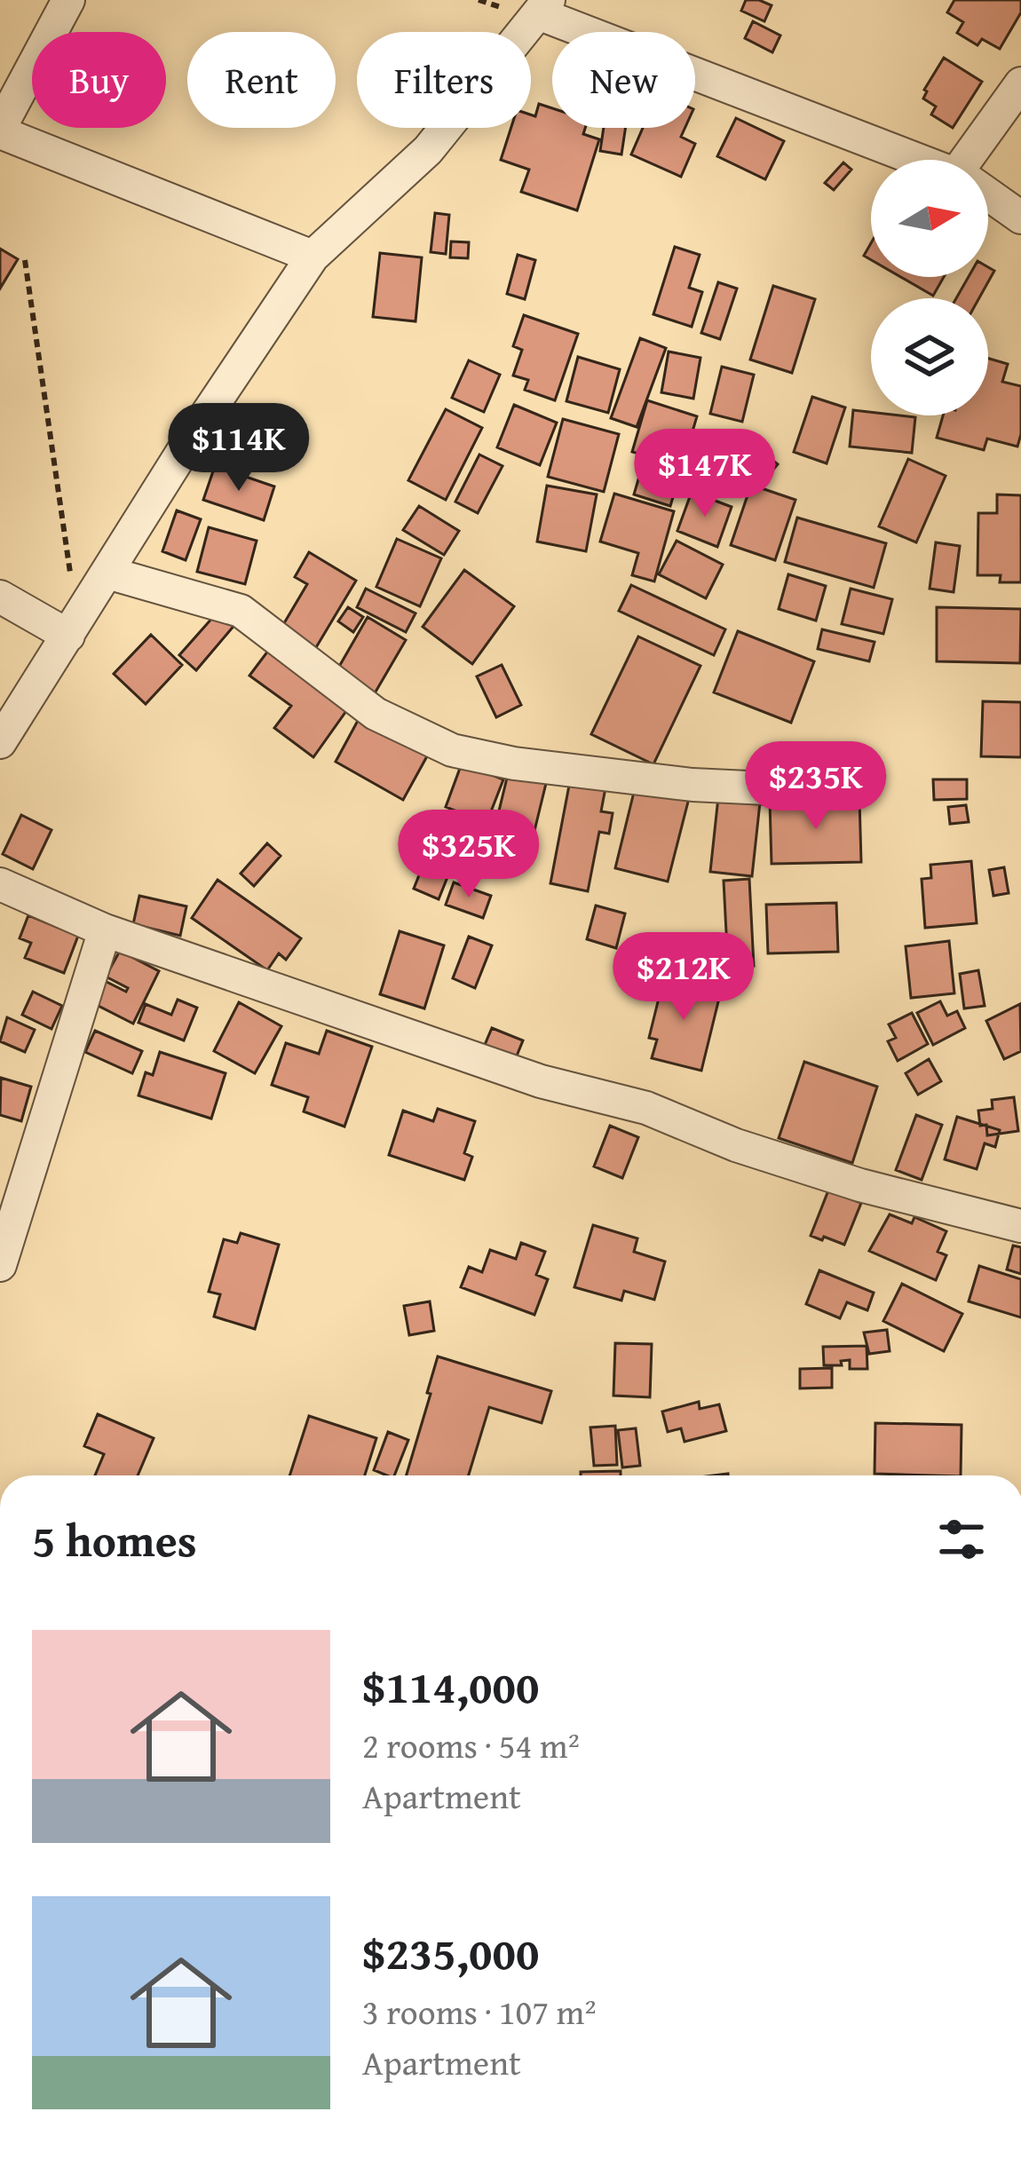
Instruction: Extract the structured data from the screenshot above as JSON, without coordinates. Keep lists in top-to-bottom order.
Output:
{
  "north": "right",
  "page": {
    "chip": [
      "Buy",
      "Rent",
      "Filters",
      "New"
    ],
    "price": [
      "$114K",
      "$147K",
      "$235K",
      "$325K",
      "$212K"
    ],
    "heading": "5 homes",
    "list": [
      {
        "name": "$114,000",
        "note": "2 rooms · 54 m² · Apartment"
      },
      {
        "name": "$235,000",
        "note": "3 rooms · 107 m² · Apartment"
      }
    ]
  }
}
